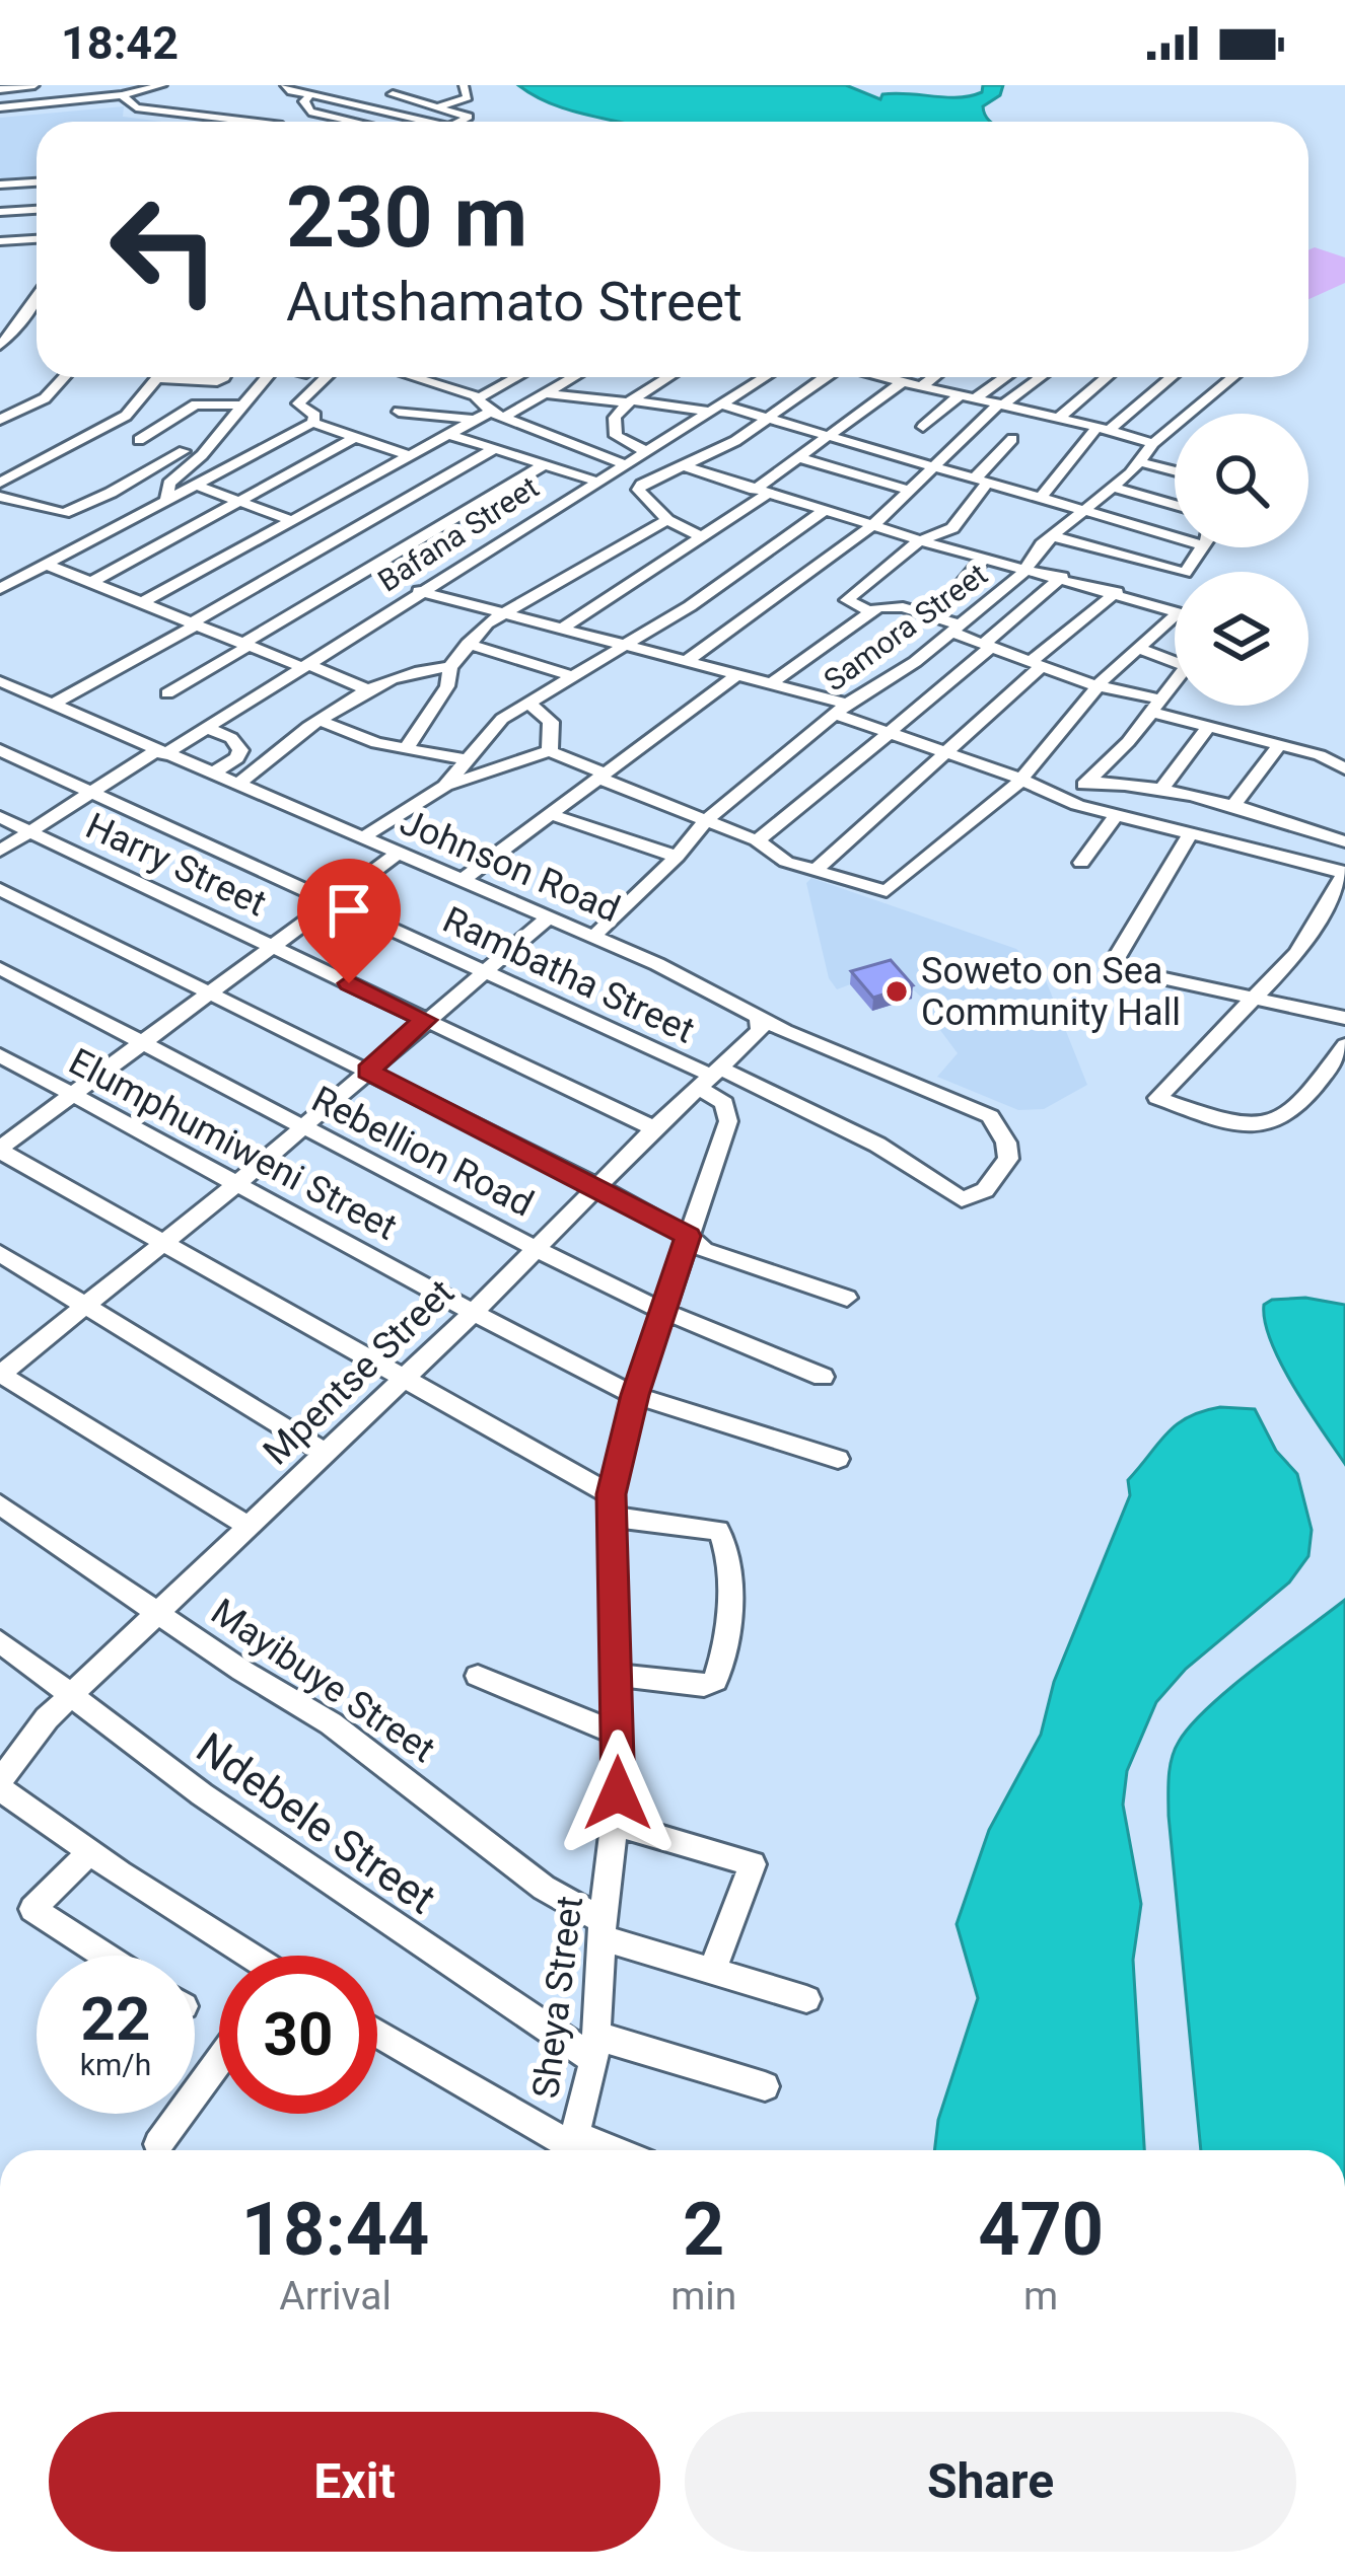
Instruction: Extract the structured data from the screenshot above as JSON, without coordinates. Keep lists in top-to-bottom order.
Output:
{
  "streets": {
    "street": [
      "Bafana Street",
      "Samora Street",
      "Harry Street",
      "Johnson Road",
      "Rambatha Street",
      "Elumphumiweni Street",
      "Rebellion Road",
      "Mpentse Street",
      "Mayibuye Street",
      "Ndebele Street",
      "Sheya Street"
    ]
  },
  "crossings": [
    ["Bafana Street", "Harry Street"],
    ["Bafana Street", "Johnson Road"],
    ["Bafana Street", "Rambatha Street"],
    ["Samora Street", "Johnson Road"],
    ["Harry Street", "Mpentse Street"],
    ["Johnson Road", "Rambatha Street"],
    ["Johnson Road", "Mpentse Street"],
    ["Rambatha Street", "Mpentse Street"],
    ["Rambatha Street", "Sheya Street"],
    ["Elumphumiweni Street", "Mpentse Street"],
    ["Elumphumiweni Street", "Sheya Street"],
    ["Rebellion Road", "Mpentse Street"],
    ["Rebellion Road", "Sheya Street"],
    ["Mpentse Street", "Mayibuye Street"],
    ["Mpentse Street", "Ndebele Street"],
    ["Mpentse Street", "Sheya Street"],
    ["Mayibuye Street", "Sheya Street"],
    ["Ndebele Street", "Sheya Street"]
  ],
  "places": ["Soweto on Sea Community Hall"],
  "page": {
    "status": "18:42",
    "turn": ["230 m", "Autshamato Street"],
    "speed": "22 km/h",
    "limit": "30",
    "eta": [
      "18:44",
      "Arrival",
      "2",
      "min",
      "470",
      "m"
    ],
    "buttons": ["Exit", "Share"]
  }
}
